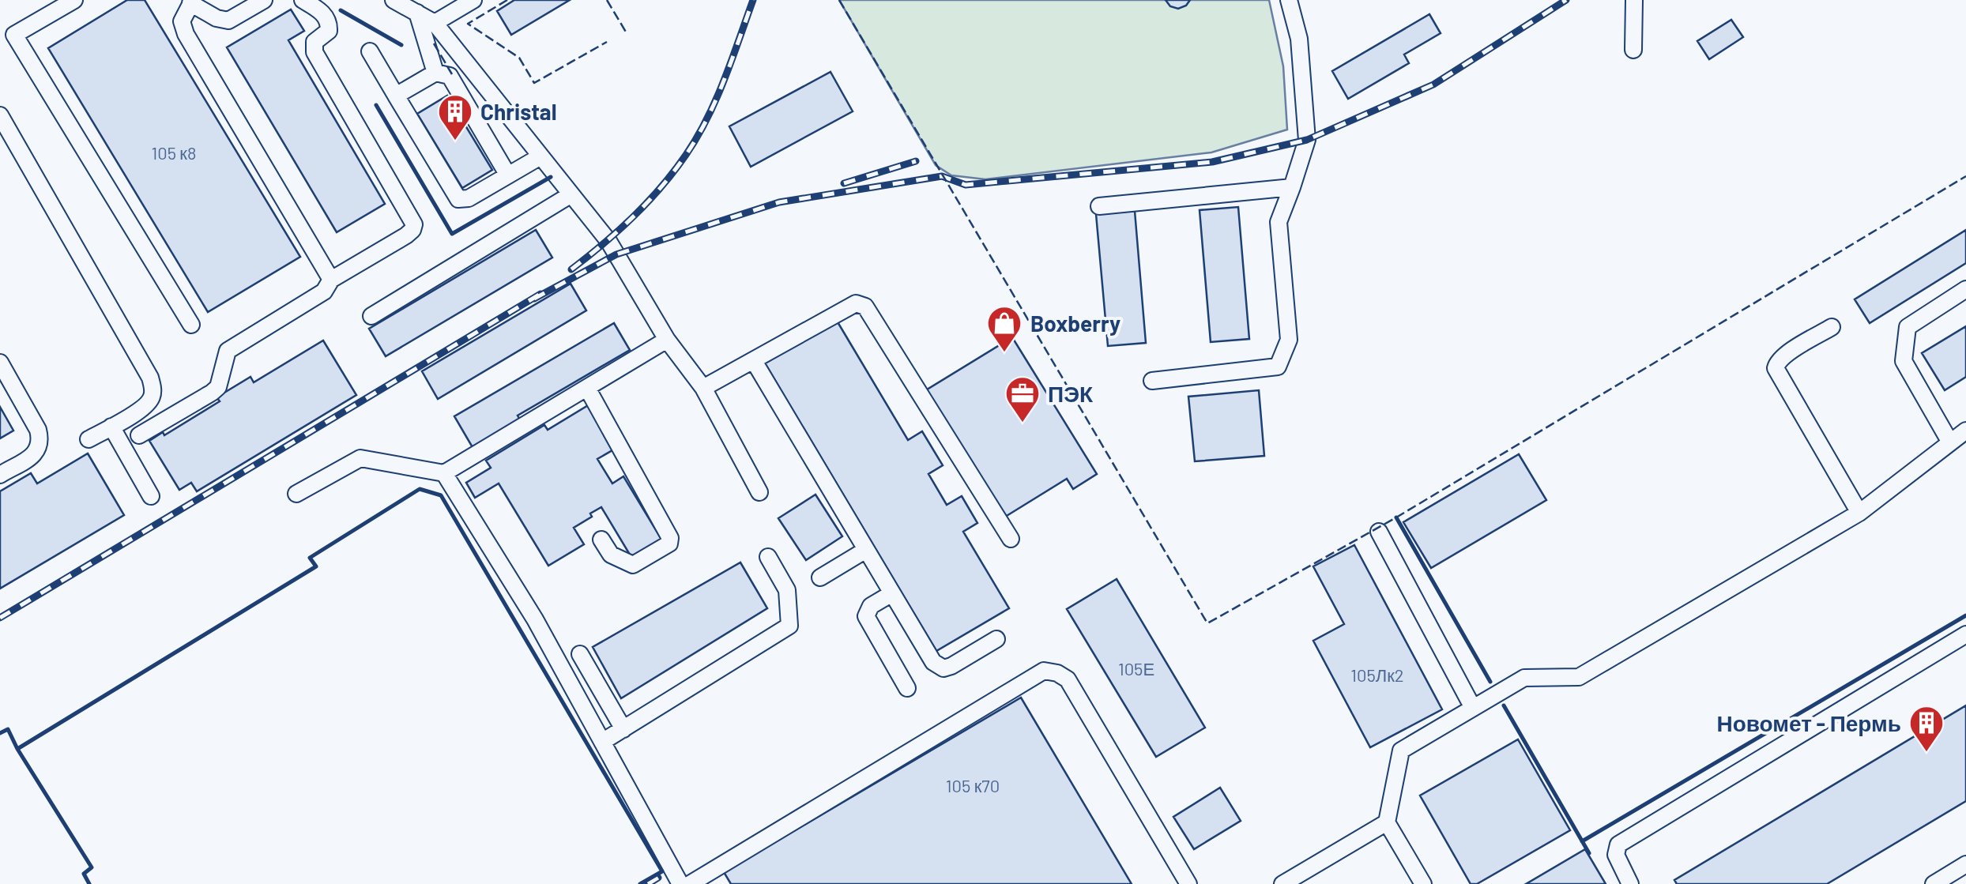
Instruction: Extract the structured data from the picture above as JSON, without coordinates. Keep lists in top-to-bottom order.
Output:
{
  "places": {
    "building": ["Christal", "Новомет - Пермь"],
    "shop": ["Boxberry"],
    "office": ["ПЭК"]
  },
  "house_numbers": [
    "105 к8",
    "105Е",
    "105Лк2",
    "105 к70"
  ]
}
